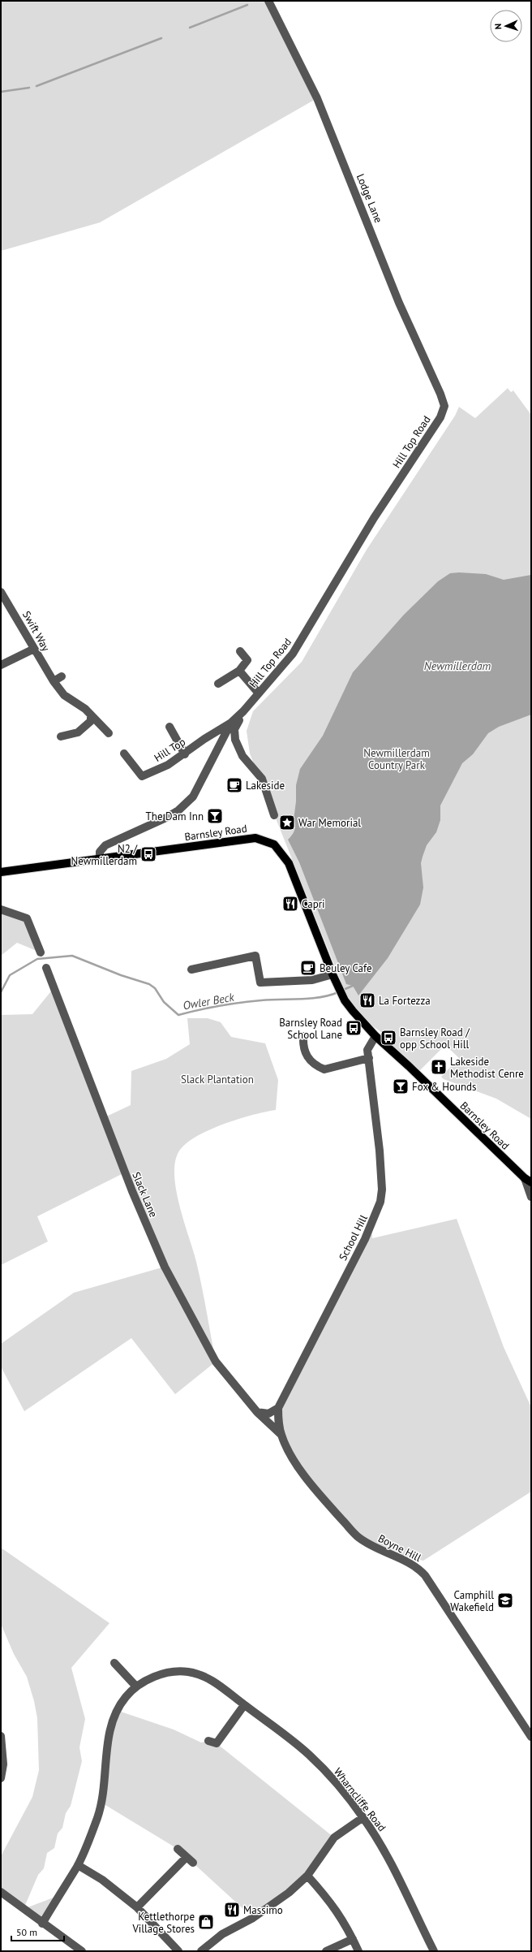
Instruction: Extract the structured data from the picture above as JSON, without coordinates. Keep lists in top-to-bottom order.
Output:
{
  "streets": {
    "main road": ["Barnsley Road"],
    "street": [
      "Lodge Lane",
      "Hill Top Road",
      "Swift Way",
      "Hill Top",
      "Slack Lane",
      "School Hill",
      "Boyne Hill",
      "Wharncliffe Road"
    ]
  },
  "crossings": [
    ["Lodge Lane", "Hill Top Road"],
    ["Hill Top Road", "Hill Top"],
    ["Hill Top Road", "Barnsley Road"],
    ["Barnsley Road", "School Hill"],
    ["Slack Lane", "Boyne Hill"]
  ],
  "water": ["Newmillerdam", "Owler Beck"],
  "parks": ["Newmillerdam Country Park", "Slack Plantation"],
  "places": {
    "cafe": ["Lakeside", "Beuley Cafe"],
    "bar": ["The Dam Inn", "Fox & Hounds"],
    "place": ["War Memorial"],
    "bus stop": ["N2 / Newmillerdam", "Barnsley Road School Lane", "Barnsley Road / opp School Hill"],
    "restaurant": ["Capri", "La Fortezza", "Massimo"],
    "church": ["Lakeside Methodist Cenre"],
    "school or university": ["Camphill Wakefield"],
    "shop": ["Kettlethorpe Village Stores"]
  },
  "scale_bar": "50 m",
  "north": "left"
}
